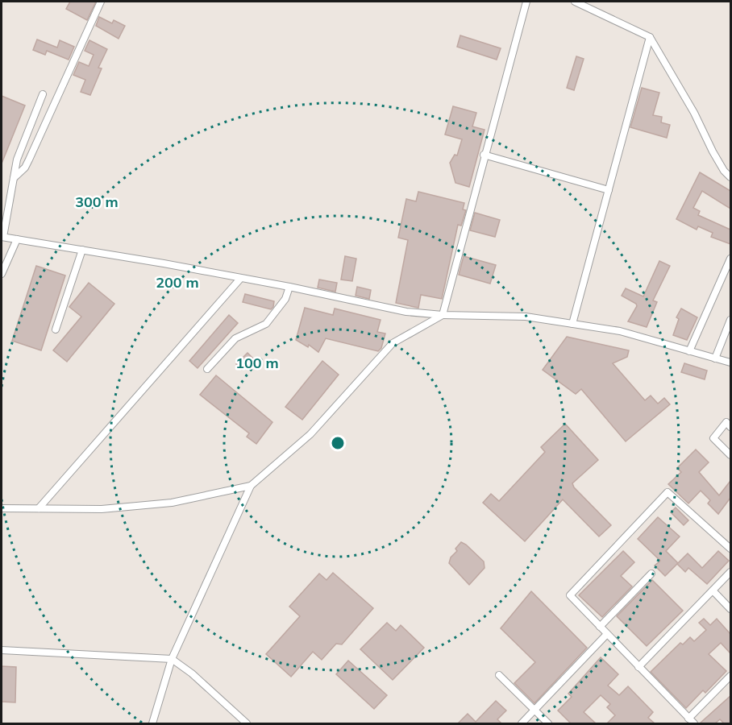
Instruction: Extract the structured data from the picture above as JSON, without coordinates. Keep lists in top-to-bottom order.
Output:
{
  "rings": ["300 m", "200 m", "100 m"]
}
